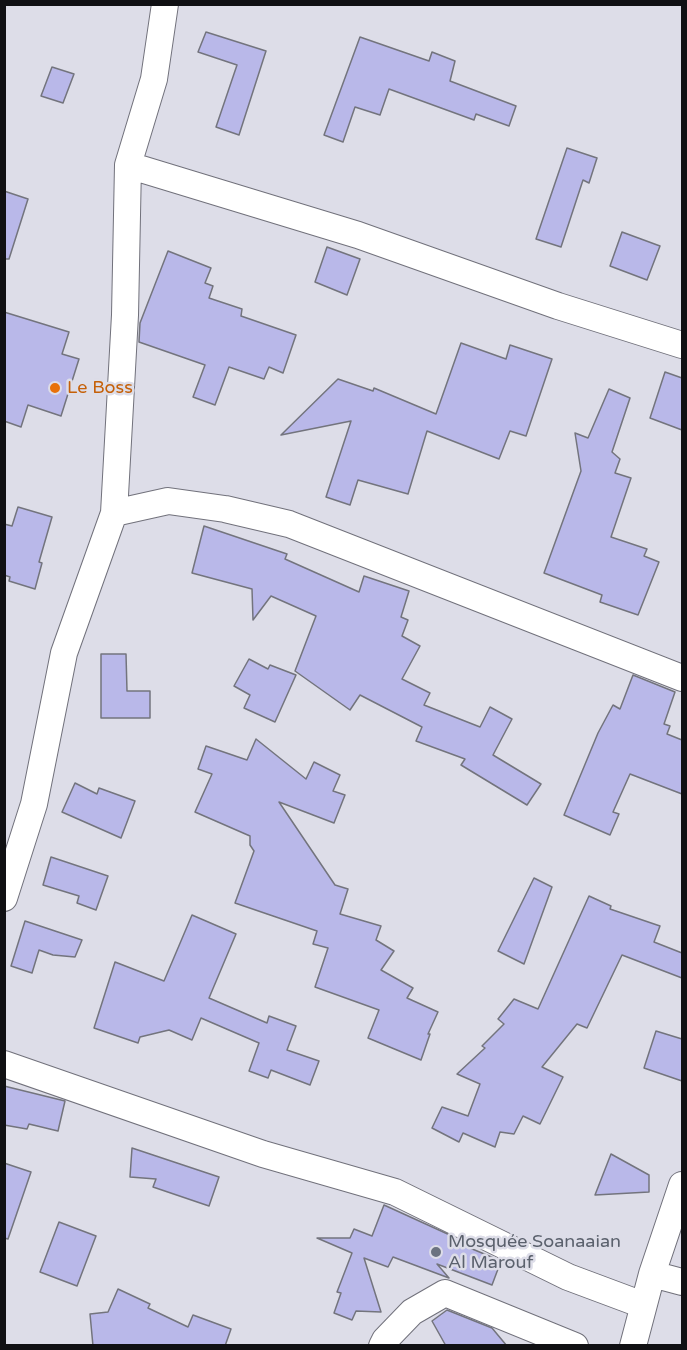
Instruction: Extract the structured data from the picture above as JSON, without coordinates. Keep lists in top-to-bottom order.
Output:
{
  "places": ["Le Boss", "Mosquée Soanaaian Al Marouf"]
}
